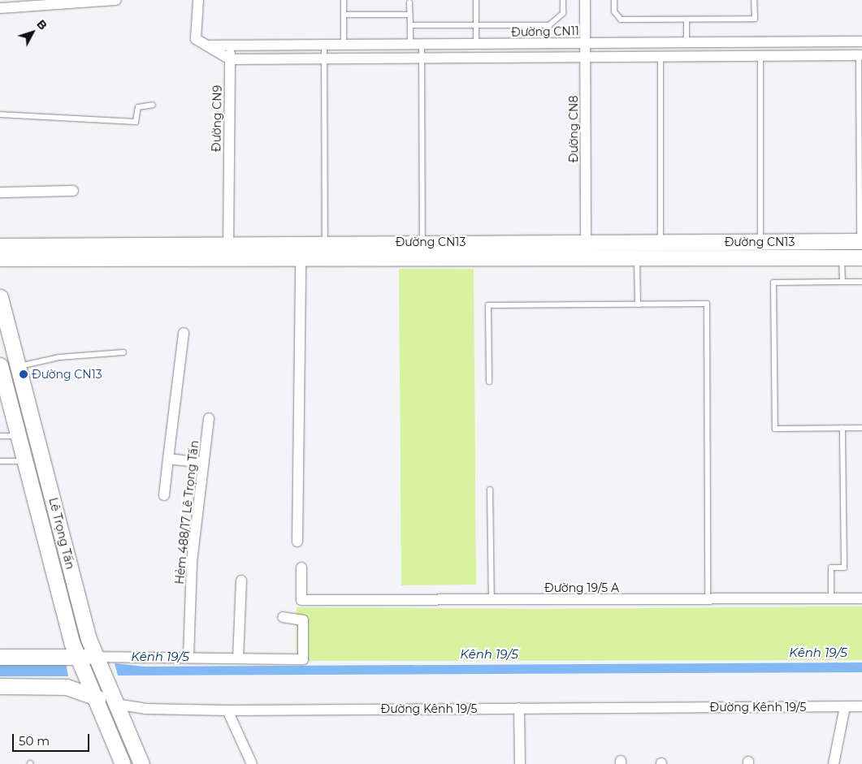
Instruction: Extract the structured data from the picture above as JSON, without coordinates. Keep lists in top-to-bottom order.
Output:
{
  "streets": {
    "street": [
      "Đường CN11",
      "Đường CN9",
      "Đường CN8",
      "Đường CN13",
      "Hẻm 488/17 Lê Trọng Tấn",
      "Lê Trọng Tấn",
      "Đường 19/5 A",
      "Đường Kênh 19/5"
    ]
  },
  "crossings": [
    ["Đường CN11", "Đường CN9"],
    ["Đường CN11", "Đường CN8"],
    ["Đường CN9", "Đường CN13"],
    ["Đường CN8", "Đường CN13"],
    ["Lê Trọng Tấn", "Đường Kênh 19/5"]
  ],
  "water": ["Kênh 19/5"],
  "places": ["Đường CN13"],
  "scale_bar": "50 m",
  "north": "top right"
}
